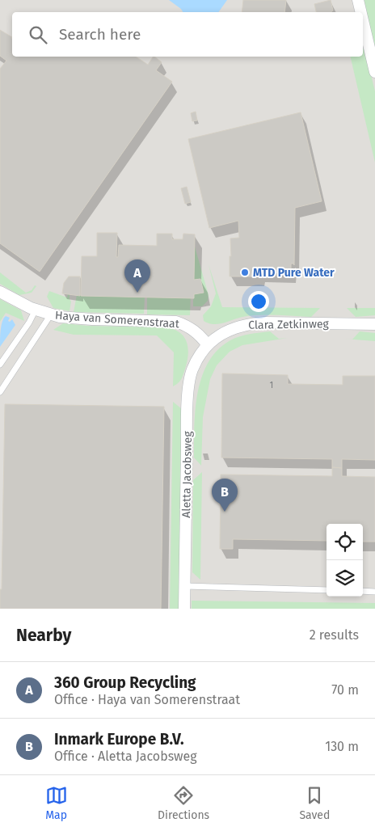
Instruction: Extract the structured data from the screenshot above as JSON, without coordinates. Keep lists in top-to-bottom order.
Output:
{
  "streets": {
    "street": ["Haya van Somerenstraat", "Clara Zetkinweg", "Aletta Jacobsweg"]
  },
  "crossings": [
    ["Haya van Somerenstraat", "Clara Zetkinweg"],
    ["Haya van Somerenstraat", "Aletta Jacobsweg"],
    ["Clara Zetkinweg", "Aletta Jacobsweg"]
  ],
  "places": ["MTD Pure Water"],
  "house_numbers": ["1"],
  "page": {
    "search": "Search here",
    "pins": ["A", "B"],
    "heading": ["Nearby", "2 results"],
    "list": [
      {
        "mark": "A",
        "name": "360 Group Recycling",
        "note": "Office · Haya van Somerenstraat",
        "value": "70 m"
      },
      {
        "mark": "B",
        "name": "Inmark Europe B.V.",
        "note": "Office · Aletta Jacobsweg",
        "value": "130 m"
      }
    ],
    "nav": ["Map", "Directions", "Saved"]
  }
}
